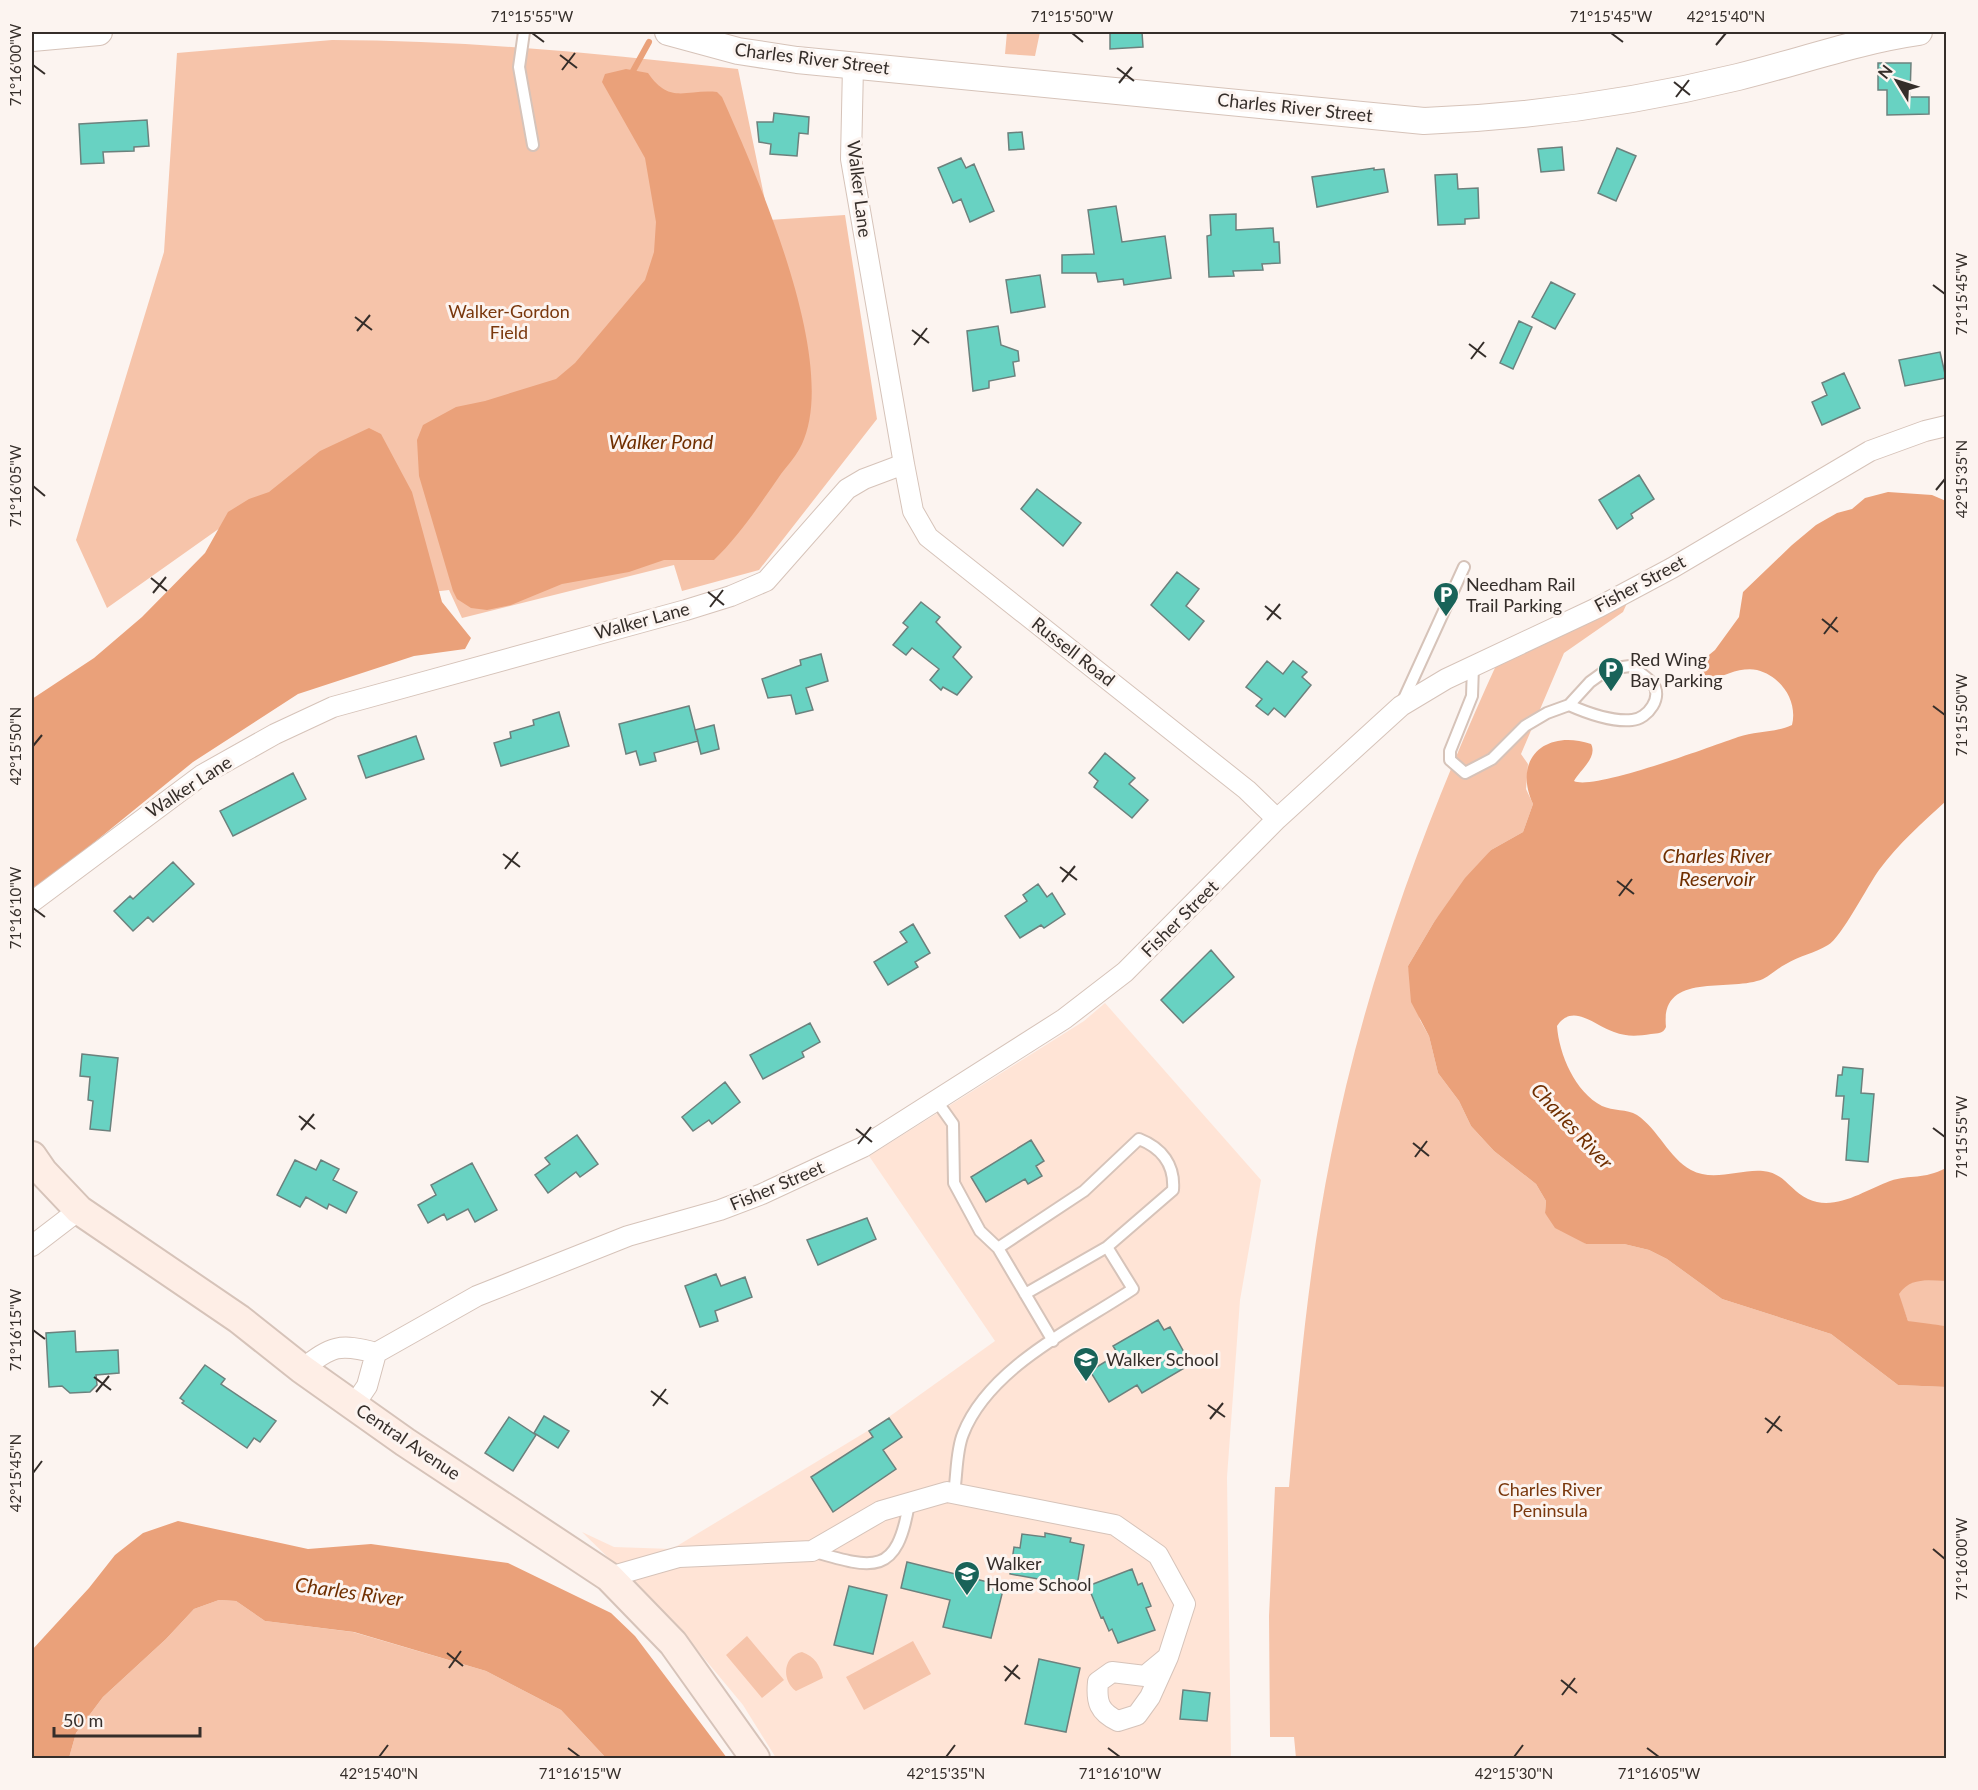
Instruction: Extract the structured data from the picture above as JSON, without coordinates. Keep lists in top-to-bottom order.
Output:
{
  "streets": {
    "main road": ["Central Avenue"],
    "street": [
      "Charles River Street",
      "Walker Lane",
      "Fisher Street",
      "Russell Road"
    ]
  },
  "crossings": [
    ["Charles River Street", "Walker Lane"],
    ["Walker Lane", "Russell Road"],
    ["Fisher Street", "Russell Road"]
  ],
  "water": ["Walker Pond", "Charles River Reservoir", "Charles River"],
  "parks": ["Walker-Gordon Field", "Charles River Peninsula"],
  "places": {
    "parking": ["Needham Rail Trail Parking", "Red Wing Bay Parking"],
    "school or university": ["Walker School", "Walker Home School"]
  },
  "scale_bar": "50 m",
  "north": "top left",
  "coordinates": [
    "71°15'55\"W",
    "71°15'50\"W",
    "71°15'45\"W",
    "42°15'40\"N",
    "71°16'00\"W",
    "42°15'35\"N",
    "71°16'05\"W",
    "42°15'50\"N",
    "71°16'10\"W",
    "71°16'15\"W",
    "42°15'45\"N",
    "42°15'30\"N"
  ]
}
